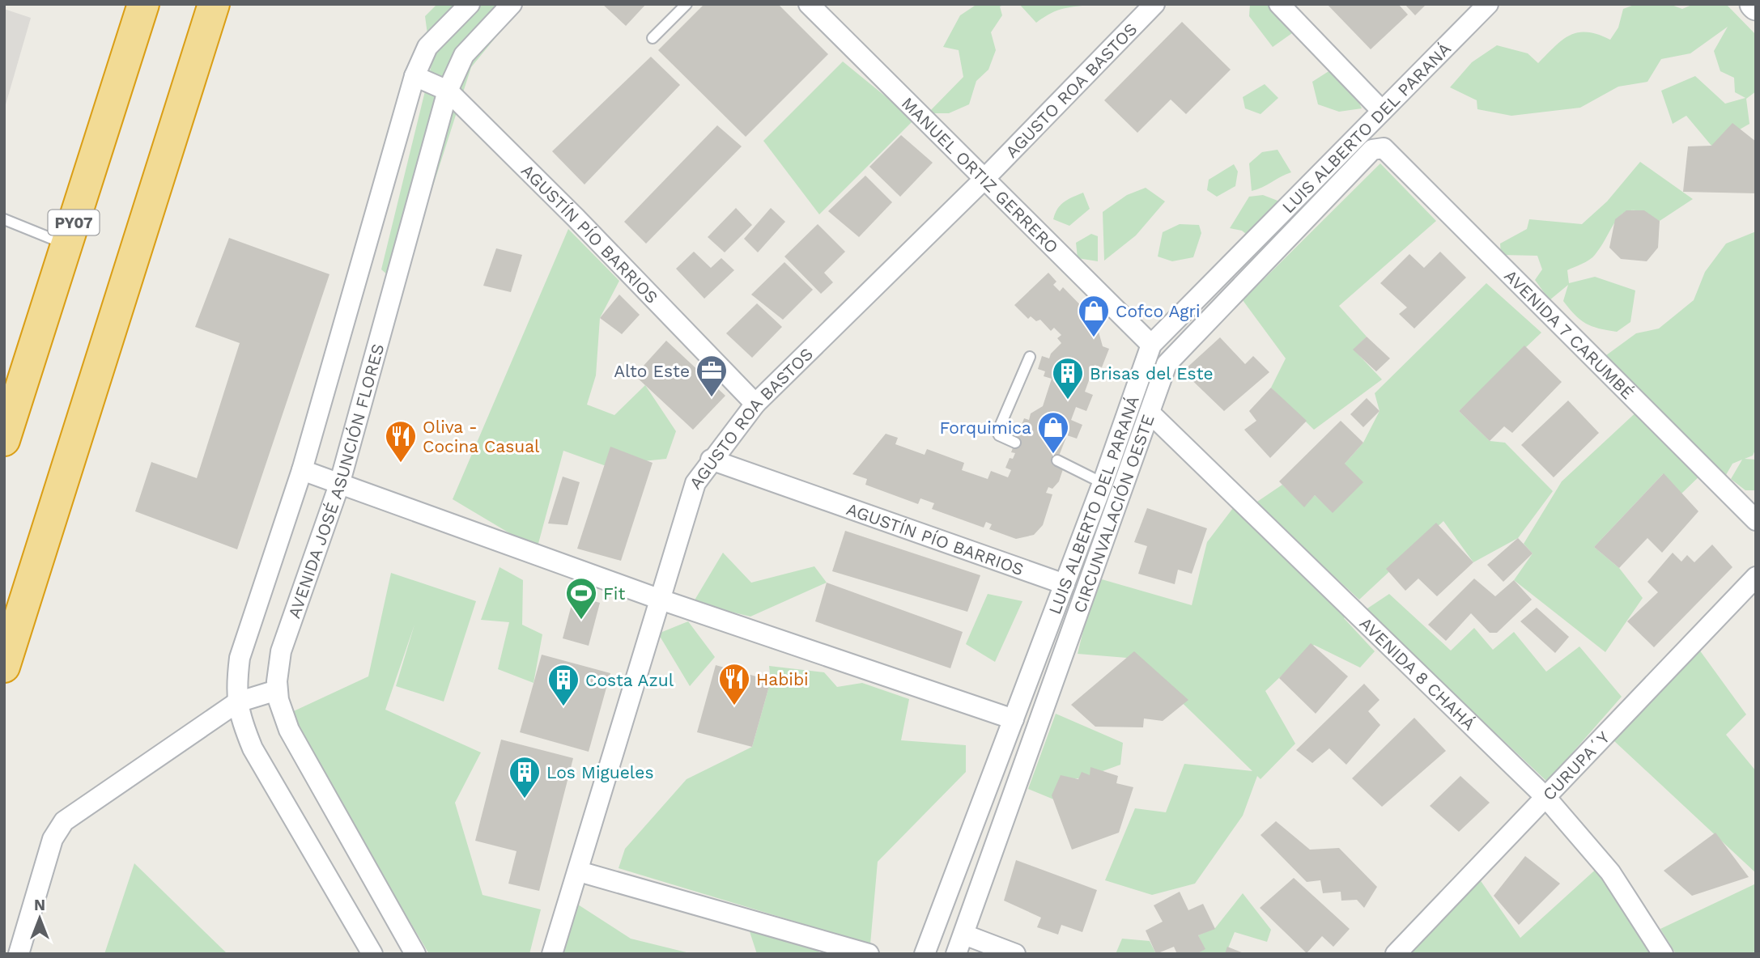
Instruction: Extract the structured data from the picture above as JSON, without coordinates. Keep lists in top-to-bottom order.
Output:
{
  "streets": {
    "highway": ["PY07"],
    "street": [
      "AGUSTO ROA BASTOS",
      "LUIS ALBERTO DEL PARANÁ",
      "MANUEL ORTIZ GERRERO",
      "AGUSTÍN PÍO BARRIOS",
      "AVENIDA 7 CARUMBÉ",
      "AVENIDA JOSÉ ASUNCIÓN FLORES",
      "CIRCUNVALACIÓN OESTE",
      "AVENIDA 8 CHAHÁ",
      "CURUPA´Y"
    ]
  },
  "crossings": [
    ["AGUSTO ROA BASTOS", "MANUEL ORTIZ GERRERO"],
    ["AGUSTO ROA BASTOS", "AGUSTÍN PÍO BARRIOS"],
    ["LUIS ALBERTO DEL PARANÁ", "MANUEL ORTIZ GERRERO"],
    ["LUIS ALBERTO DEL PARANÁ", "AGUSTÍN PÍO BARRIOS"],
    ["AGUSTÍN PÍO BARRIOS", "AVENIDA JOSÉ ASUNCIÓN FLORES"],
    ["AVENIDA 7 CARUMBÉ", "CIRCUNVALACIÓN OESTE"],
    ["CIRCUNVALACIÓN OESTE", "AVENIDA 8 CHAHÁ"],
    ["AVENIDA 8 CHAHÁ", "CURUPA´Y"]
  ],
  "places": {
    "shop": ["Cofco Agri", "Forquimica"],
    "office": ["Alto Este"],
    "building": ["Brisas del Este", "Costa Azul", "Los Migueles"],
    "restaurant": ["Oliva - Cocina Casual", "Habibi"],
    "sports": ["Fit"]
  },
  "north": "top"
}
